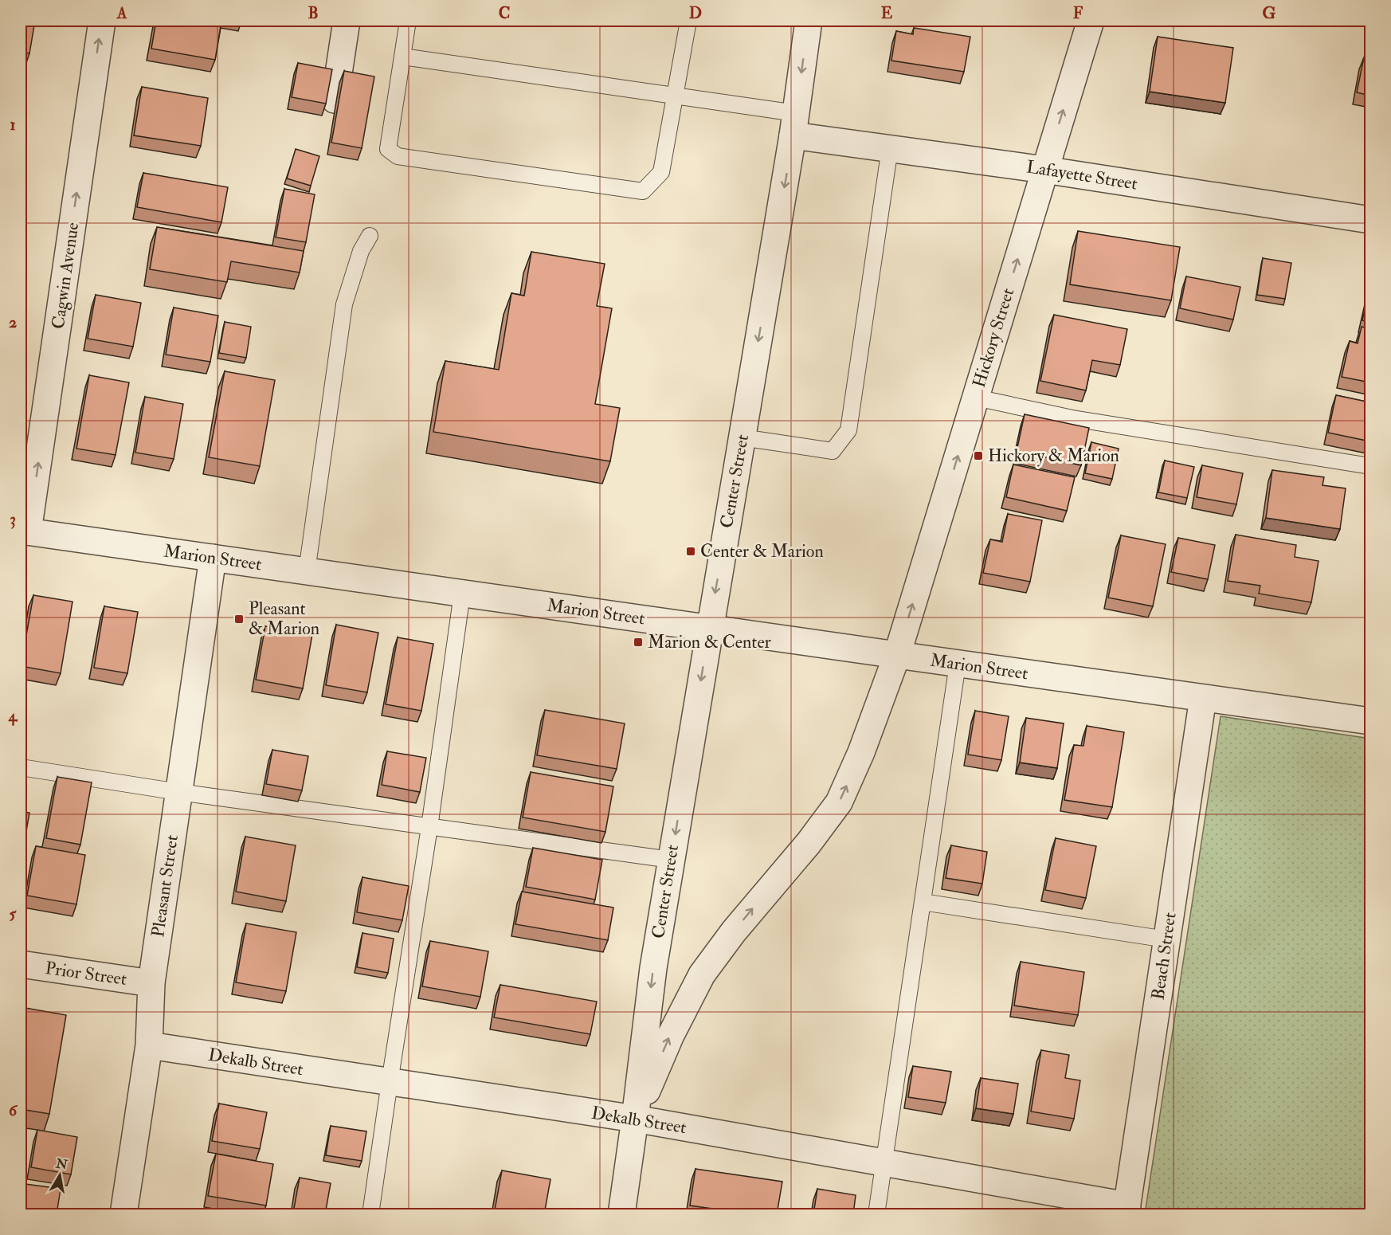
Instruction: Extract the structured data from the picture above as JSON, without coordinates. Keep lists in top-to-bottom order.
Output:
{
  "streets": {
    "street": [
      "Lafayette Street",
      "Cagwin Avenue",
      "Hickory Street",
      "Center Street",
      "Marion Street",
      "Pleasant Street",
      "Beach Street",
      "Prior Street",
      "Dekalb Street"
    ]
  },
  "crossings": [
    ["Lafayette Street", "Hickory Street"],
    ["Lafayette Street", "Center Street"],
    ["Cagwin Avenue", "Marion Street"],
    ["Hickory Street", "Marion Street"],
    ["Center Street", "Marion Street"],
    ["Center Street", "Dekalb Street"],
    ["Marion Street", "Pleasant Street"],
    ["Marion Street", "Beach Street"],
    ["Pleasant Street", "Prior Street"],
    ["Pleasant Street", "Dekalb Street"],
    ["Beach Street", "Dekalb Street"]
  ],
  "one_way": ["Cagwin Avenue", "Hickory Street"],
  "places": {
    "transit": [
      "Hickory & Marion",
      "Center & Marion",
      "Pleasant & Marion",
      "Marion & Center"
    ]
  },
  "north": "top",
  "grid": {
    "columns": [
      "A",
      "B",
      "C",
      "D",
      "E",
      "F",
      "G"
    ],
    "rows": [
      "1",
      "2",
      "3",
      "4",
      "5",
      "6"
    ]
  }
}
